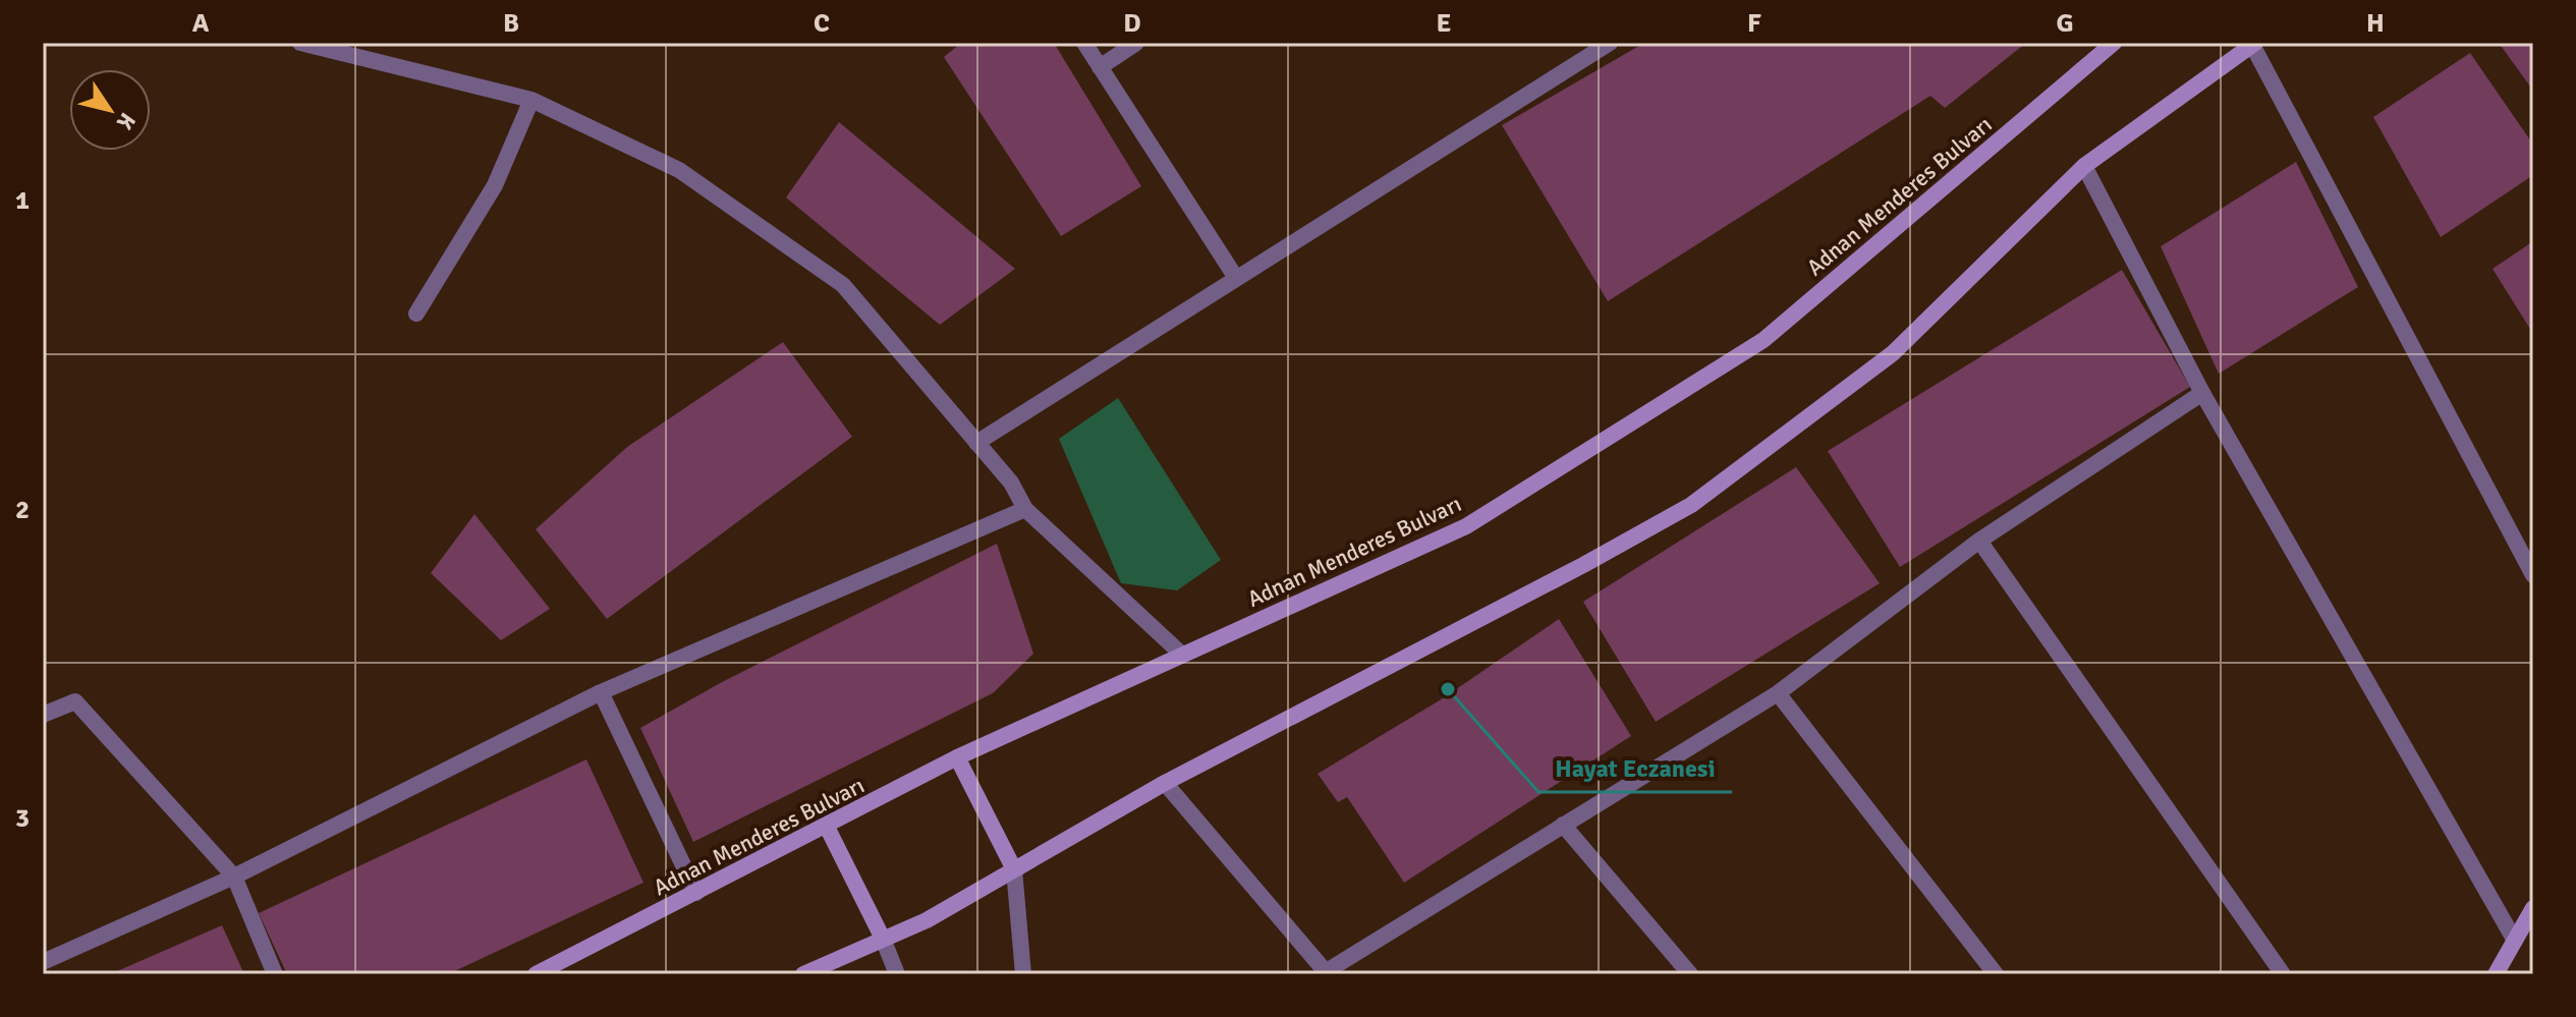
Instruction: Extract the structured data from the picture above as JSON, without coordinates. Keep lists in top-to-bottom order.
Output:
{
  "streets": {
    "main road": ["Adnan Menderes Bulvarı"]
  },
  "places": ["Hayat Eczanesi"],
  "north": "bottom right",
  "grid": {
    "columns": [
      "A",
      "B",
      "C",
      "D",
      "E",
      "F",
      "G",
      "H"
    ],
    "rows": ["1", "2", "3"]
  }
}
